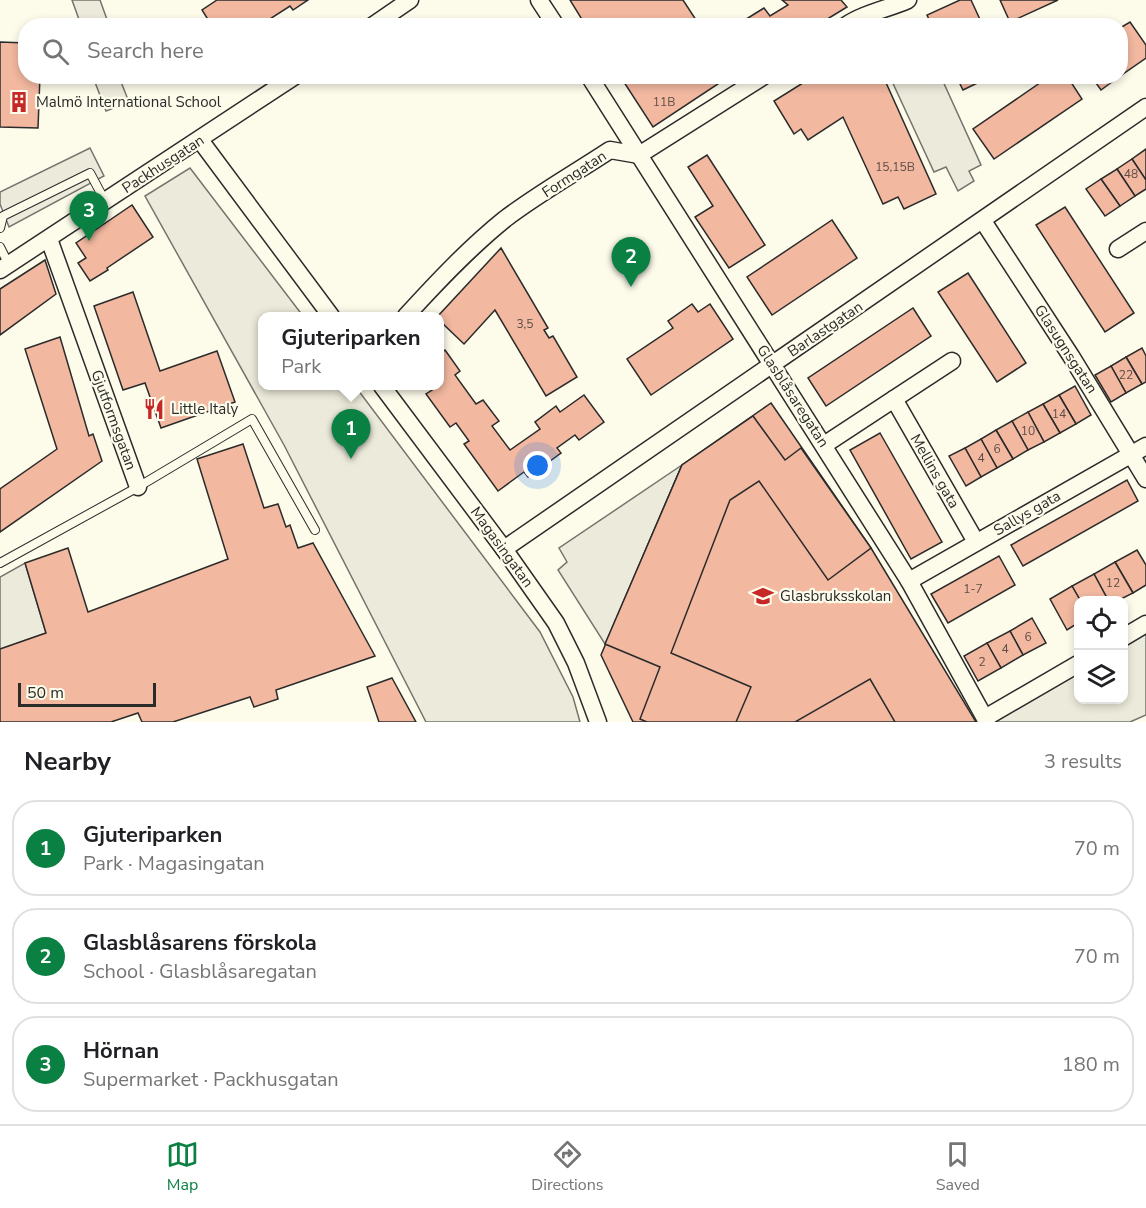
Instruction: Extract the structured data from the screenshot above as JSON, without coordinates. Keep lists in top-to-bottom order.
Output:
{
  "streets": {
    "street": [
      "Packhusgatan",
      "Formgatan",
      "Barlastgatan",
      "Glasugnsgatan",
      "Glasblåsaregatan",
      "Gjutformsgatan",
      "Mellins gata",
      "Sallys gata",
      "Magasingatan"
    ]
  },
  "crossings": [
    ["Packhusgatan", "Gjutformsgatan"],
    ["Formgatan", "Glasblåsaregatan"],
    ["Barlastgatan", "Glasugnsgatan"],
    ["Barlastgatan", "Glasblåsaregatan"],
    ["Barlastgatan", "Magasingatan"],
    ["Glasugnsgatan", "Sallys gata"],
    ["Glasblåsaregatan", "Sallys gata"],
    ["Mellins gata", "Sallys gata"]
  ],
  "places": {
    "building": ["Malmö International School"],
    "restaurant": ["Little Italy"],
    "school or university": ["Glasbruksskolan"]
  },
  "house_numbers": [
    "11B",
    "15,15B",
    "48",
    "3,5",
    "22",
    "14",
    "10",
    "6",
    "4",
    "12",
    "1-7",
    "6",
    "4",
    "2"
  ],
  "scale_bar": "50 m",
  "page": {
    "search": "Search here",
    "pins": ["3", "2", "1"],
    "popup": ["Gjuteriparken", "Park"],
    "scale": "50 m",
    "heading": ["Nearby", "3 results"],
    "list": [
      {
        "mark": "1",
        "name": "Gjuteriparken",
        "note": "Park · Magasingatan",
        "value": "70 m"
      },
      {
        "mark": "2",
        "name": "Glasblåsarens förskola",
        "note": "School · Glasblåsaregatan",
        "value": "70 m"
      },
      {
        "mark": "3",
        "name": "Hörnan",
        "note": "Supermarket · Packhusgatan",
        "value": "180 m"
      }
    ],
    "nav": ["Map", "Directions", "Saved"]
  }
}
